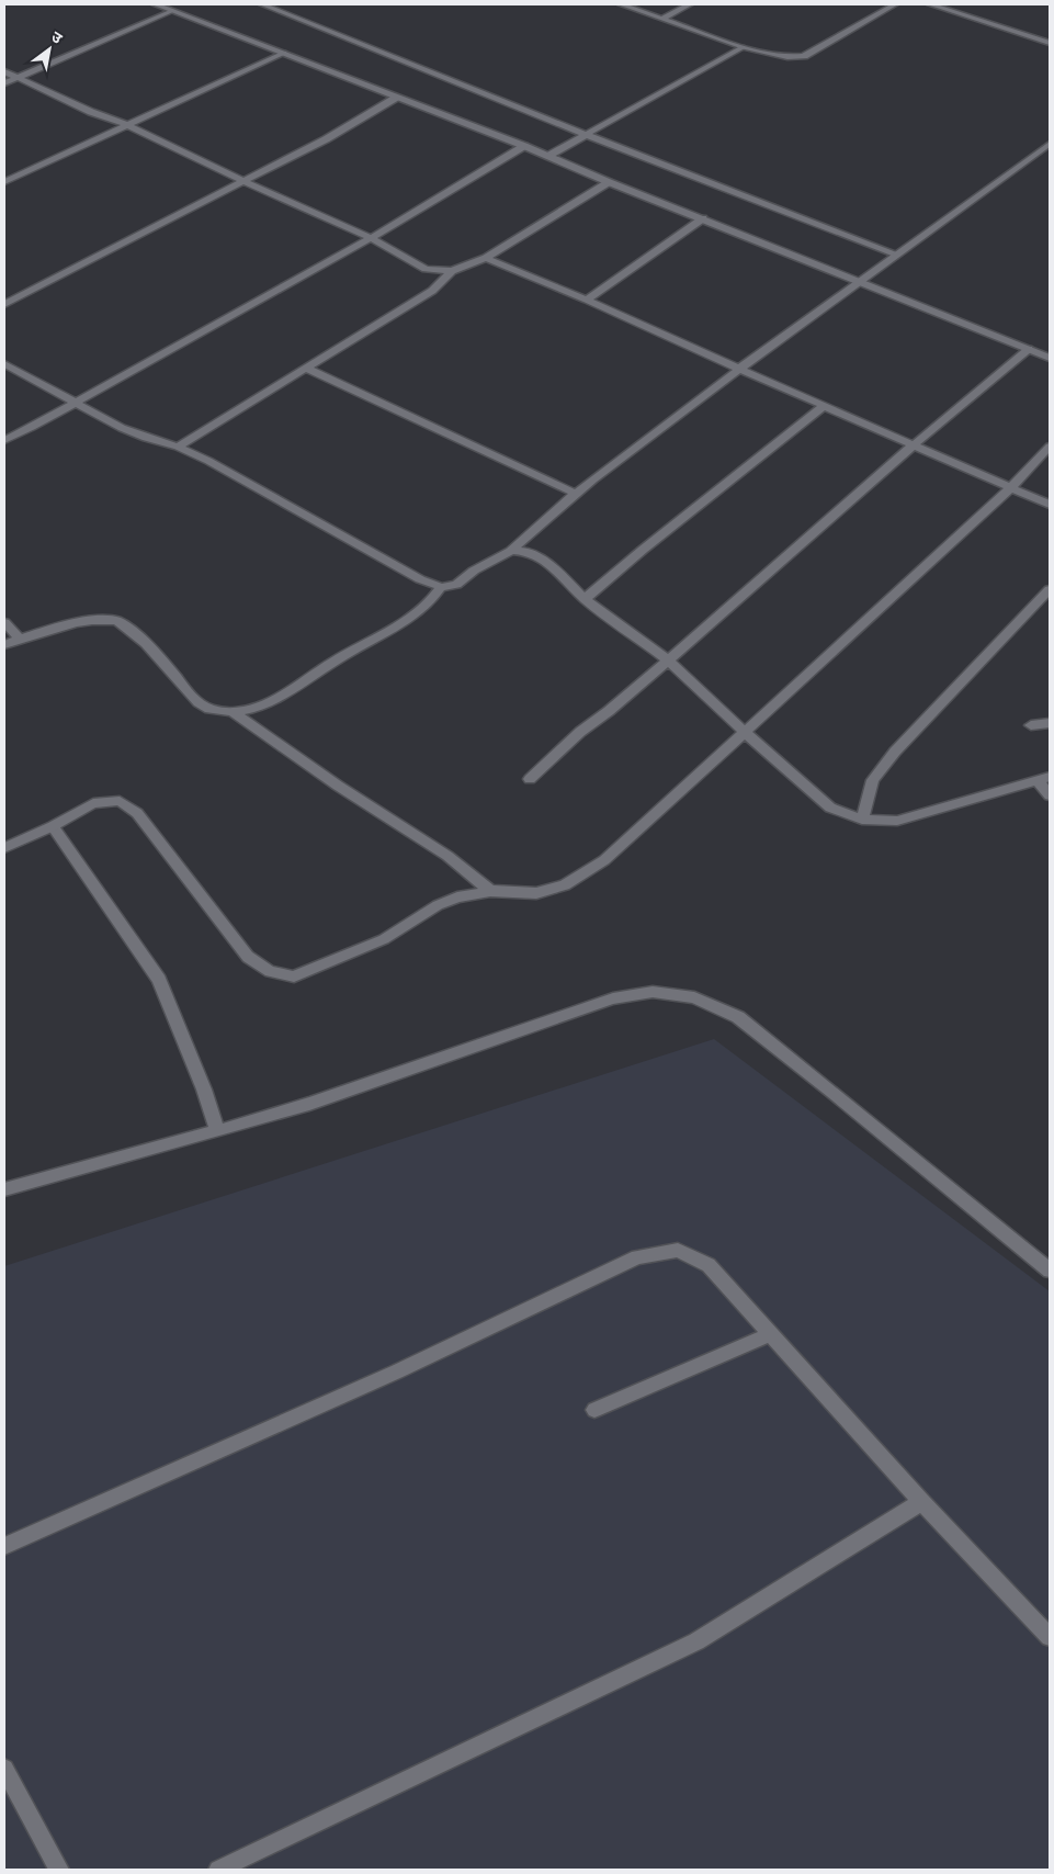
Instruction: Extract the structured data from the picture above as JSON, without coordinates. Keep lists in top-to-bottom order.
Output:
{
  "north": "top right"
}
